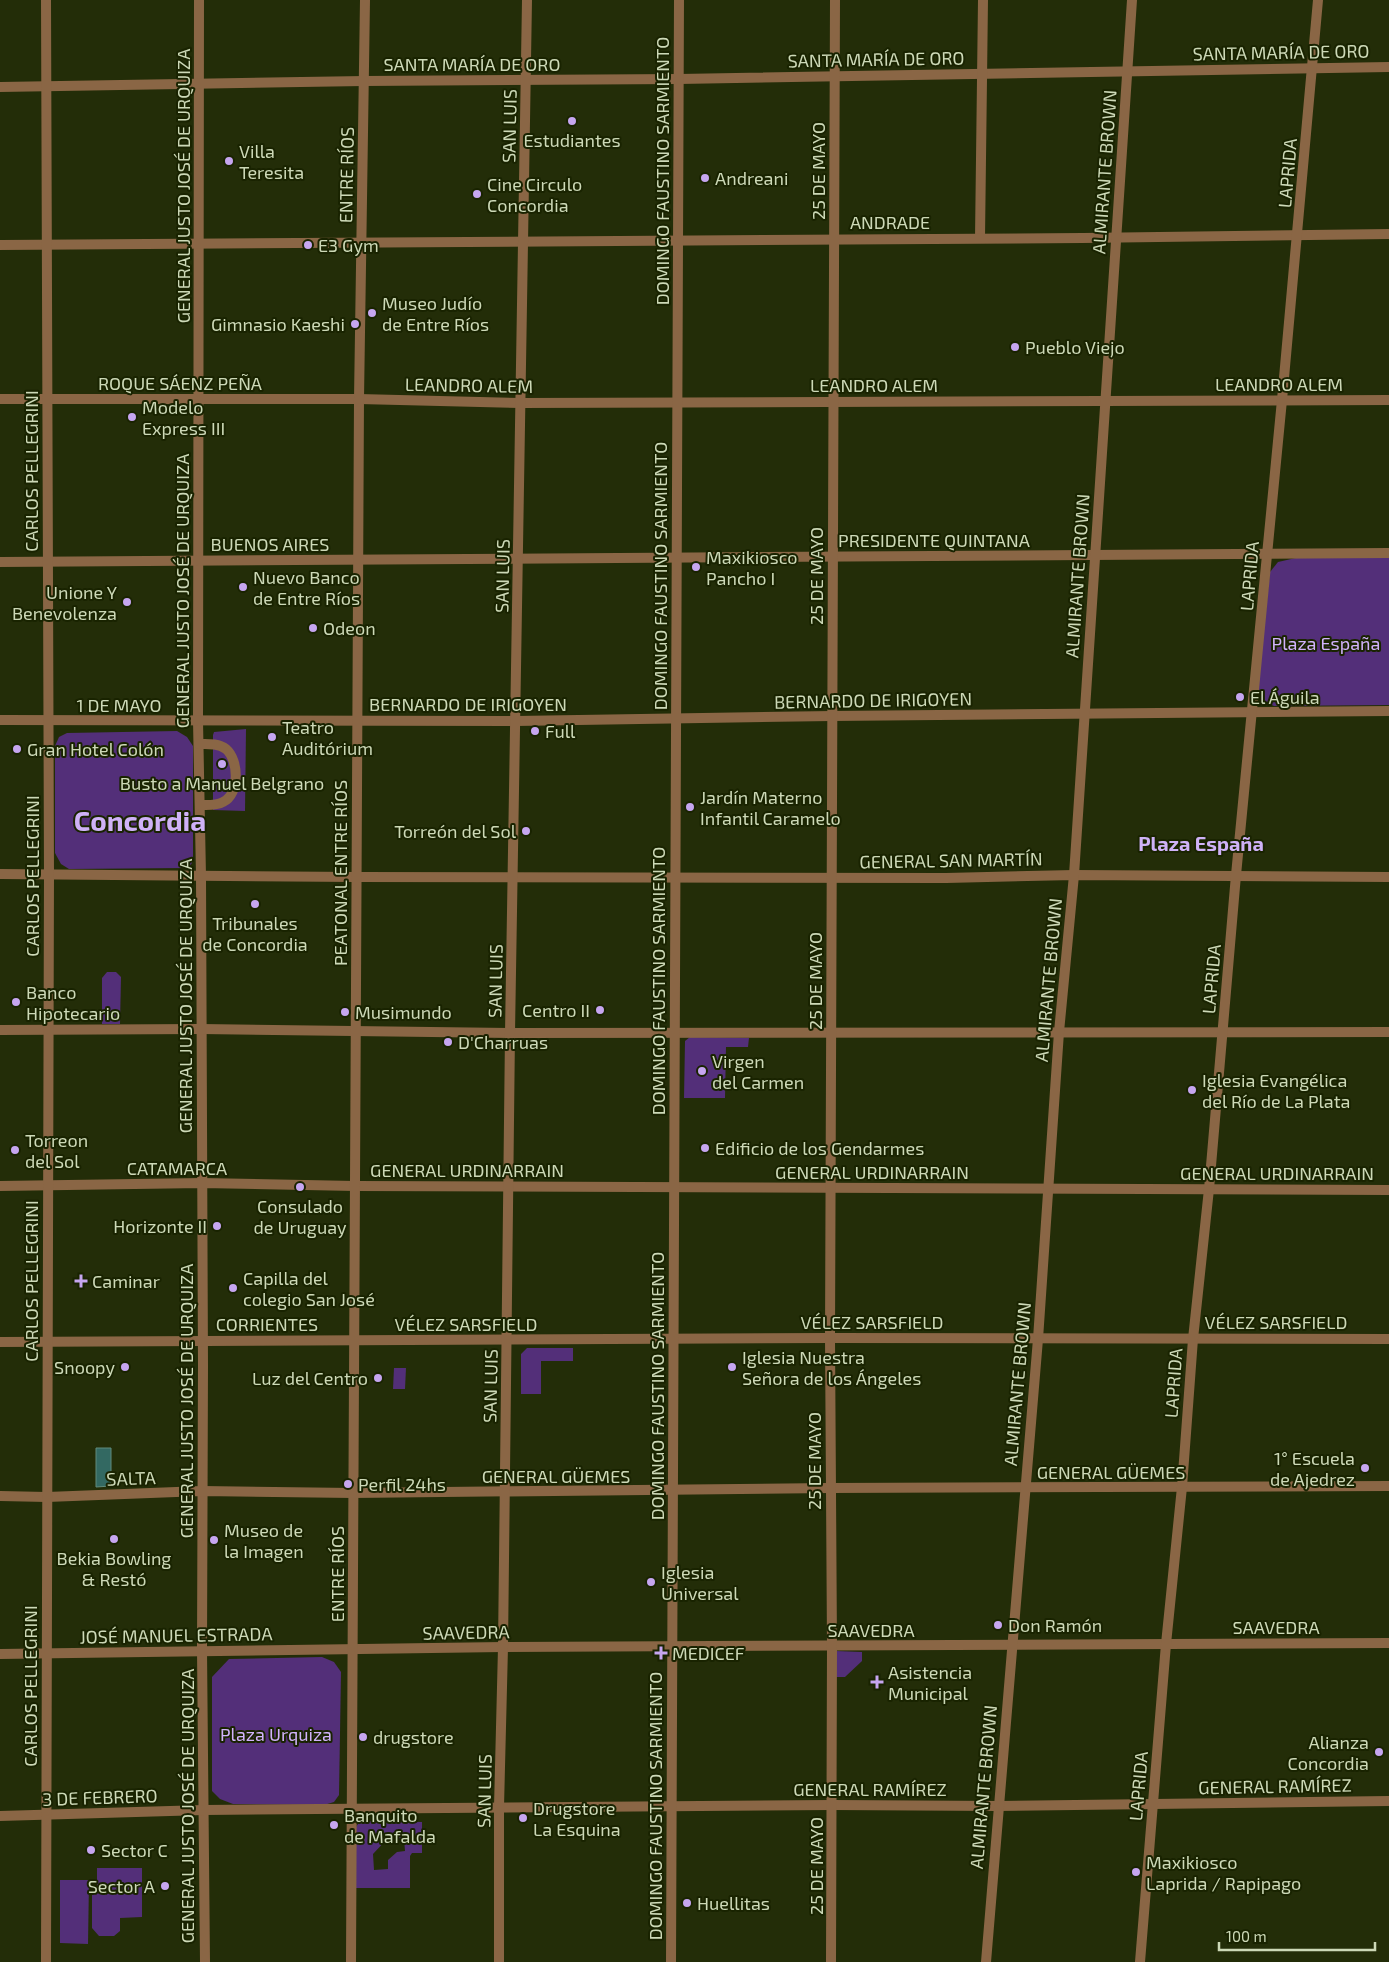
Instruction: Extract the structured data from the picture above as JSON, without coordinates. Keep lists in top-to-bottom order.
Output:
{
  "streets": {
    "street": [
      "SANTA MARÍA DE ORO",
      "SAN LUIS",
      "DOMINGO FAUSTINO SARMIENTO",
      "25 DE MAYO",
      "ALMIRANTE BROWN",
      "LAPRIDA",
      "ENTRE RÍOS",
      "GENERAL JUSTO JOSÉ DE URQUIZA",
      "ANDRADE",
      "ROQUE SÁENZ PEÑA",
      "LEANDRO ALEM",
      "CARLOS PELLEGRINI",
      "PRESIDENTE QUINTANA",
      "BUENOS AIRES",
      "BERNARDO DE IRIGOYEN",
      "1 DE MAYO",
      "GENERAL SAN MARTÍN",
      "PEATONAL ENTRE RÍOS",
      "CATAMARCA",
      "GENERAL URDINARRAIN",
      "VÉLEZ SARSFIELD",
      "CORRIENTES",
      "GENERAL GÜEMES",
      "SALTA",
      "SAAVEDRA",
      "JOSÉ MANUEL ESTRADA",
      "GENERAL RAMÍREZ",
      "3 DE FEBRERO"
    ]
  },
  "crossings": [
    ["SANTA MARÍA DE ORO", "SAN LUIS"],
    ["SANTA MARÍA DE ORO", "DOMINGO FAUSTINO SARMIENTO"],
    ["SANTA MARÍA DE ORO", "25 DE MAYO"],
    ["SANTA MARÍA DE ORO", "ALMIRANTE BROWN"],
    ["SANTA MARÍA DE ORO", "LAPRIDA"],
    ["SANTA MARÍA DE ORO", "ENTRE RÍOS"],
    ["SANTA MARÍA DE ORO", "GENERAL JUSTO JOSÉ DE URQUIZA"],
    ["SANTA MARÍA DE ORO", "CARLOS PELLEGRINI"],
    ["SAN LUIS", "ANDRADE"],
    ["SAN LUIS", "LEANDRO ALEM"],
    ["SAN LUIS", "PRESIDENTE QUINTANA"],
    ["SAN LUIS", "BERNARDO DE IRIGOYEN"],
    ["SAN LUIS", "GENERAL SAN MARTÍN"],
    ["SAN LUIS", "GENERAL URDINARRAIN"],
    ["SAN LUIS", "VÉLEZ SARSFIELD"],
    ["SAN LUIS", "GENERAL GÜEMES"],
    ["SAN LUIS", "SAAVEDRA"],
    ["SAN LUIS", "GENERAL RAMÍREZ"],
    ["DOMINGO FAUSTINO SARMIENTO", "ANDRADE"],
    ["DOMINGO FAUSTINO SARMIENTO", "LEANDRO ALEM"],
    ["DOMINGO FAUSTINO SARMIENTO", "PRESIDENTE QUINTANA"],
    ["DOMINGO FAUSTINO SARMIENTO", "BERNARDO DE IRIGOYEN"],
    ["DOMINGO FAUSTINO SARMIENTO", "GENERAL SAN MARTÍN"],
    ["DOMINGO FAUSTINO SARMIENTO", "GENERAL URDINARRAIN"],
    ["DOMINGO FAUSTINO SARMIENTO", "VÉLEZ SARSFIELD"],
    ["DOMINGO FAUSTINO SARMIENTO", "GENERAL GÜEMES"],
    ["DOMINGO FAUSTINO SARMIENTO", "SAAVEDRA"],
    ["DOMINGO FAUSTINO SARMIENTO", "GENERAL RAMÍREZ"],
    ["25 DE MAYO", "ANDRADE"],
    ["25 DE MAYO", "LEANDRO ALEM"],
    ["25 DE MAYO", "PRESIDENTE QUINTANA"],
    ["25 DE MAYO", "BERNARDO DE IRIGOYEN"],
    ["25 DE MAYO", "GENERAL SAN MARTÍN"],
    ["25 DE MAYO", "GENERAL URDINARRAIN"],
    ["25 DE MAYO", "VÉLEZ SARSFIELD"],
    ["25 DE MAYO", "GENERAL GÜEMES"],
    ["25 DE MAYO", "SAAVEDRA"],
    ["25 DE MAYO", "GENERAL RAMÍREZ"],
    ["ALMIRANTE BROWN", "ANDRADE"],
    ["ALMIRANTE BROWN", "LEANDRO ALEM"],
    ["ALMIRANTE BROWN", "PRESIDENTE QUINTANA"],
    ["ALMIRANTE BROWN", "BERNARDO DE IRIGOYEN"],
    ["ALMIRANTE BROWN", "GENERAL SAN MARTÍN"],
    ["ALMIRANTE BROWN", "GENERAL URDINARRAIN"],
    ["ALMIRANTE BROWN", "VÉLEZ SARSFIELD"],
    ["ALMIRANTE BROWN", "GENERAL GÜEMES"],
    ["ALMIRANTE BROWN", "SAAVEDRA"],
    ["ALMIRANTE BROWN", "GENERAL RAMÍREZ"],
    ["LAPRIDA", "ANDRADE"],
    ["LAPRIDA", "LEANDRO ALEM"],
    ["LAPRIDA", "PRESIDENTE QUINTANA"],
    ["LAPRIDA", "BERNARDO DE IRIGOYEN"],
    ["LAPRIDA", "GENERAL SAN MARTÍN"],
    ["LAPRIDA", "GENERAL URDINARRAIN"],
    ["LAPRIDA", "VÉLEZ SARSFIELD"],
    ["LAPRIDA", "GENERAL GÜEMES"],
    ["LAPRIDA", "SAAVEDRA"],
    ["LAPRIDA", "GENERAL RAMÍREZ"],
    ["ENTRE RÍOS", "ANDRADE"],
    ["ENTRE RÍOS", "ROQUE SÁENZ PEÑA"],
    ["ENTRE RÍOS", "LEANDRO ALEM"],
    ["ENTRE RÍOS", "PRESIDENTE QUINTANA"],
    ["ENTRE RÍOS", "BUENOS AIRES"],
    ["ENTRE RÍOS", "PEATONAL ENTRE RÍOS"],
    ["ENTRE RÍOS", "CATAMARCA"],
    ["ENTRE RÍOS", "GENERAL URDINARRAIN"],
    ["ENTRE RÍOS", "VÉLEZ SARSFIELD"],
    ["ENTRE RÍOS", "CORRIENTES"],
    ["ENTRE RÍOS", "GENERAL GÜEMES"],
    ["ENTRE RÍOS", "SALTA"],
    ["ENTRE RÍOS", "SAAVEDRA"],
    ["ENTRE RÍOS", "JOSÉ MANUEL ESTRADA"],
    ["ENTRE RÍOS", "GENERAL RAMÍREZ"],
    ["ENTRE RÍOS", "3 DE FEBRERO"],
    ["GENERAL JUSTO JOSÉ DE URQUIZA", "ANDRADE"],
    ["GENERAL JUSTO JOSÉ DE URQUIZA", "ROQUE SÁENZ PEÑA"],
    ["GENERAL JUSTO JOSÉ DE URQUIZA", "BUENOS AIRES"],
    ["GENERAL JUSTO JOSÉ DE URQUIZA", "1 DE MAYO"],
    ["GENERAL JUSTO JOSÉ DE URQUIZA", "GENERAL SAN MARTÍN"],
    ["GENERAL JUSTO JOSÉ DE URQUIZA", "CATAMARCA"],
    ["GENERAL JUSTO JOSÉ DE URQUIZA", "CORRIENTES"],
    ["GENERAL JUSTO JOSÉ DE URQUIZA", "SALTA"],
    ["GENERAL JUSTO JOSÉ DE URQUIZA", "JOSÉ MANUEL ESTRADA"],
    ["GENERAL JUSTO JOSÉ DE URQUIZA", "3 DE FEBRERO"],
    ["ANDRADE", "CARLOS PELLEGRINI"],
    ["ROQUE SÁENZ PEÑA", "LEANDRO ALEM"],
    ["ROQUE SÁENZ PEÑA", "CARLOS PELLEGRINI"],
    ["CARLOS PELLEGRINI", "BUENOS AIRES"],
    ["CARLOS PELLEGRINI", "1 DE MAYO"],
    ["CARLOS PELLEGRINI", "GENERAL SAN MARTÍN"],
    ["CARLOS PELLEGRINI", "CATAMARCA"],
    ["CARLOS PELLEGRINI", "CORRIENTES"],
    ["CARLOS PELLEGRINI", "SALTA"],
    ["CARLOS PELLEGRINI", "JOSÉ MANUEL ESTRADA"],
    ["CARLOS PELLEGRINI", "3 DE FEBRERO"],
    ["PRESIDENTE QUINTANA", "BUENOS AIRES"],
    ["PRESIDENTE QUINTANA", "PEATONAL ENTRE RÍOS"],
    ["BUENOS AIRES", "PEATONAL ENTRE RÍOS"],
    ["BERNARDO DE IRIGOYEN", "1 DE MAYO"],
    ["BERNARDO DE IRIGOYEN", "PEATONAL ENTRE RÍOS"],
    ["1 DE MAYO", "PEATONAL ENTRE RÍOS"],
    ["GENERAL SAN MARTÍN", "PEATONAL ENTRE RÍOS"],
    ["PEATONAL ENTRE RÍOS", "CATAMARCA"],
    ["PEATONAL ENTRE RÍOS", "GENERAL URDINARRAIN"],
    ["CATAMARCA", "GENERAL URDINARRAIN"],
    ["VÉLEZ SARSFIELD", "CORRIENTES"],
    ["GENERAL GÜEMES", "SALTA"],
    ["SAAVEDRA", "JOSÉ MANUEL ESTRADA"],
    ["GENERAL RAMÍREZ", "3 DE FEBRERO"]
  ],
  "districts": ["Concordia", "Plaza España"],
  "parks": ["Plaza España", "Plaza Urquiza"],
  "places": {
    "other": [
      "Estudiantes",
      "Villa Teresita",
      "Andreani",
      "Cine Circulo Concordia",
      "E3 Gym",
      "Museo Judío de Entre Ríos",
      "Gimnasio Kaeshi",
      "Pueblo Viejo",
      "Modelo Express III",
      "Maxikiosco Pancho I",
      "Nuevo Banco de Entre Ríos",
      "Unione Y Benevolenza",
      "Odeon",
      "El Águila",
      "Full",
      "Teatro Auditórium",
      "Gran Hotel Colón",
      "Busto a Manuel Belgrano",
      "Jardín Materno Infantil Caramelo",
      "Torreón del Sol",
      "Tribunales de Concordia",
      "Banco Hipotecario",
      "Centro II",
      "Musimundo",
      "D'Charruas",
      "Virgen del Carmen",
      "Iglesia Evangélica del Río de La Plata",
      "Edificio de los Gendarmes",
      "Torreon del Sol",
      "Consulado de Uruguay",
      "Horizonte II",
      "Capilla del colegio San José",
      "Snoopy",
      "Iglesia Nuestra Señora de los Ángeles",
      "Luz del Centro",
      "1° Escuela de Ajedrez",
      "Perfil 24hs",
      "Bekia Bowling & Restó",
      "Museo de la Imagen",
      "Iglesia Universal",
      "Don Ramón",
      "drugstore",
      "Alianza Concordia",
      "Drugstore La Esquina",
      "Banquito de Mafalda",
      "Sector C",
      "Maxikiosco Laprida / Rapipago",
      "Sector A",
      "Huellitas"
    ],
    "health": ["Caminar", "MEDICEF", "Asistencia Municipal"]
  },
  "scale_bar": "100 m"
}
